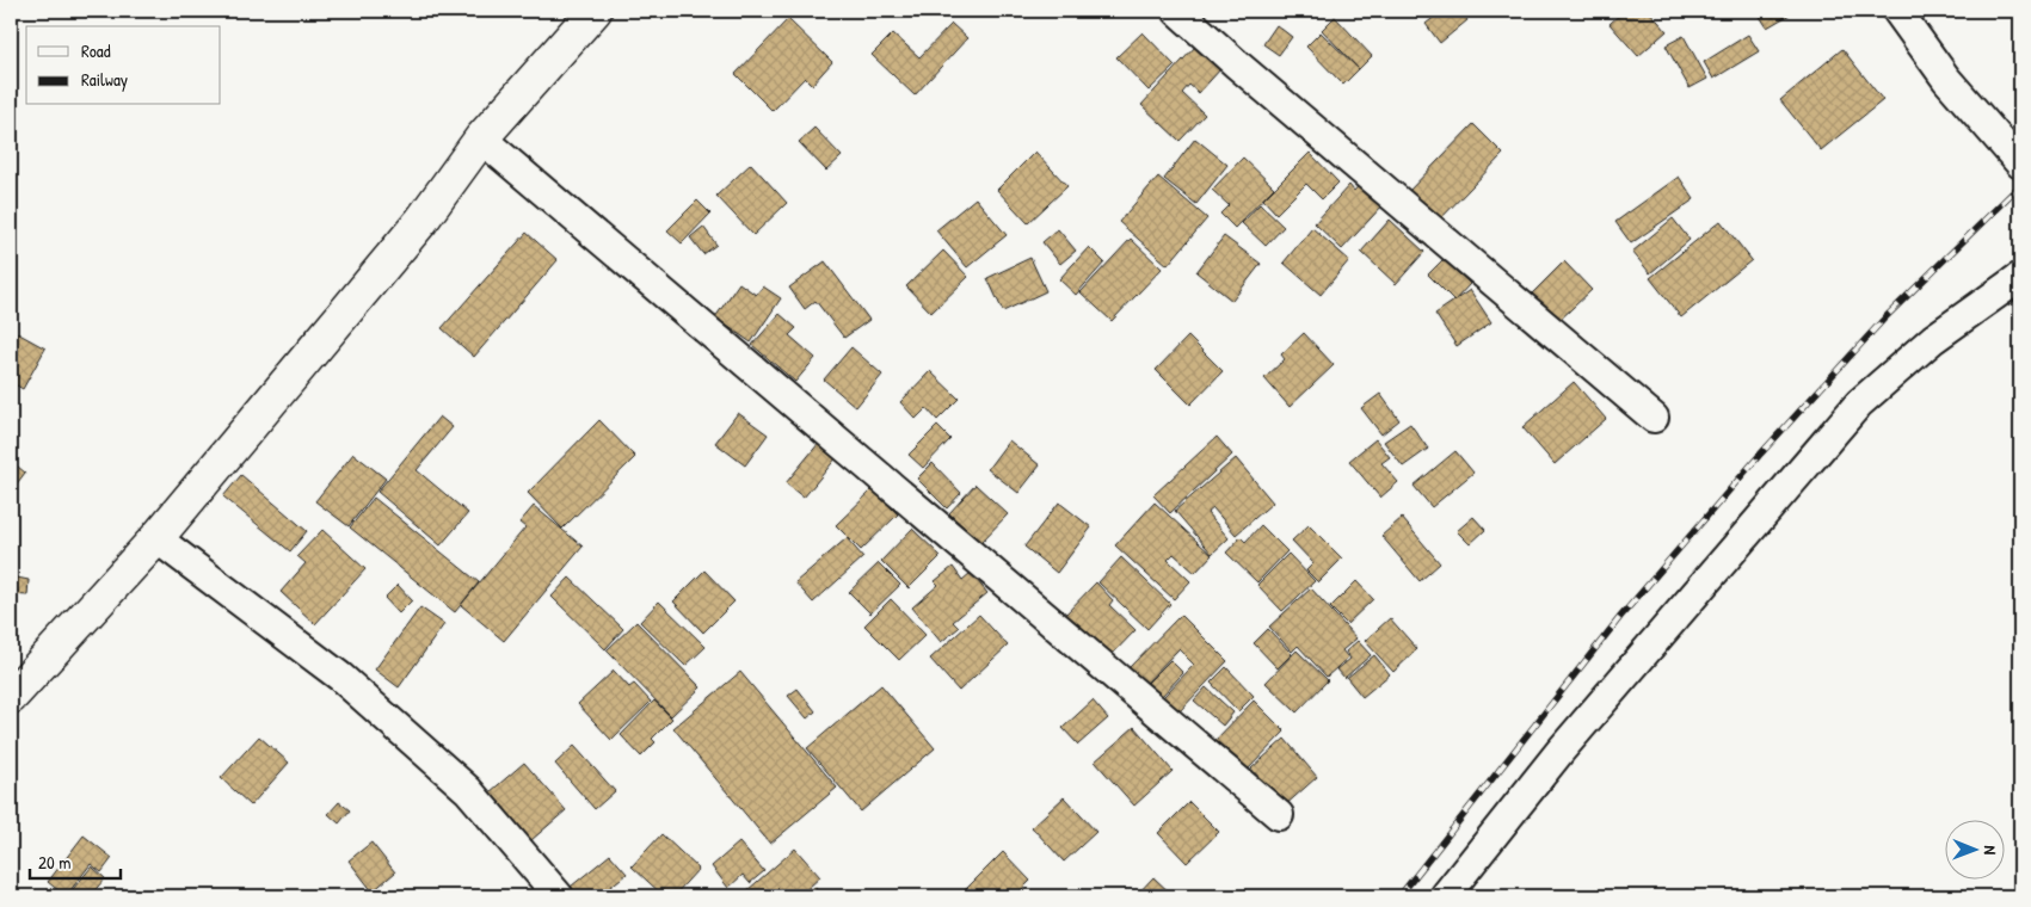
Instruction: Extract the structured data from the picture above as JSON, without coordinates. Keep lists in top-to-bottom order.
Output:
{
  "legend": ["Road", "Railway"],
  "scale_bar": "20 m",
  "north": "right"
}
